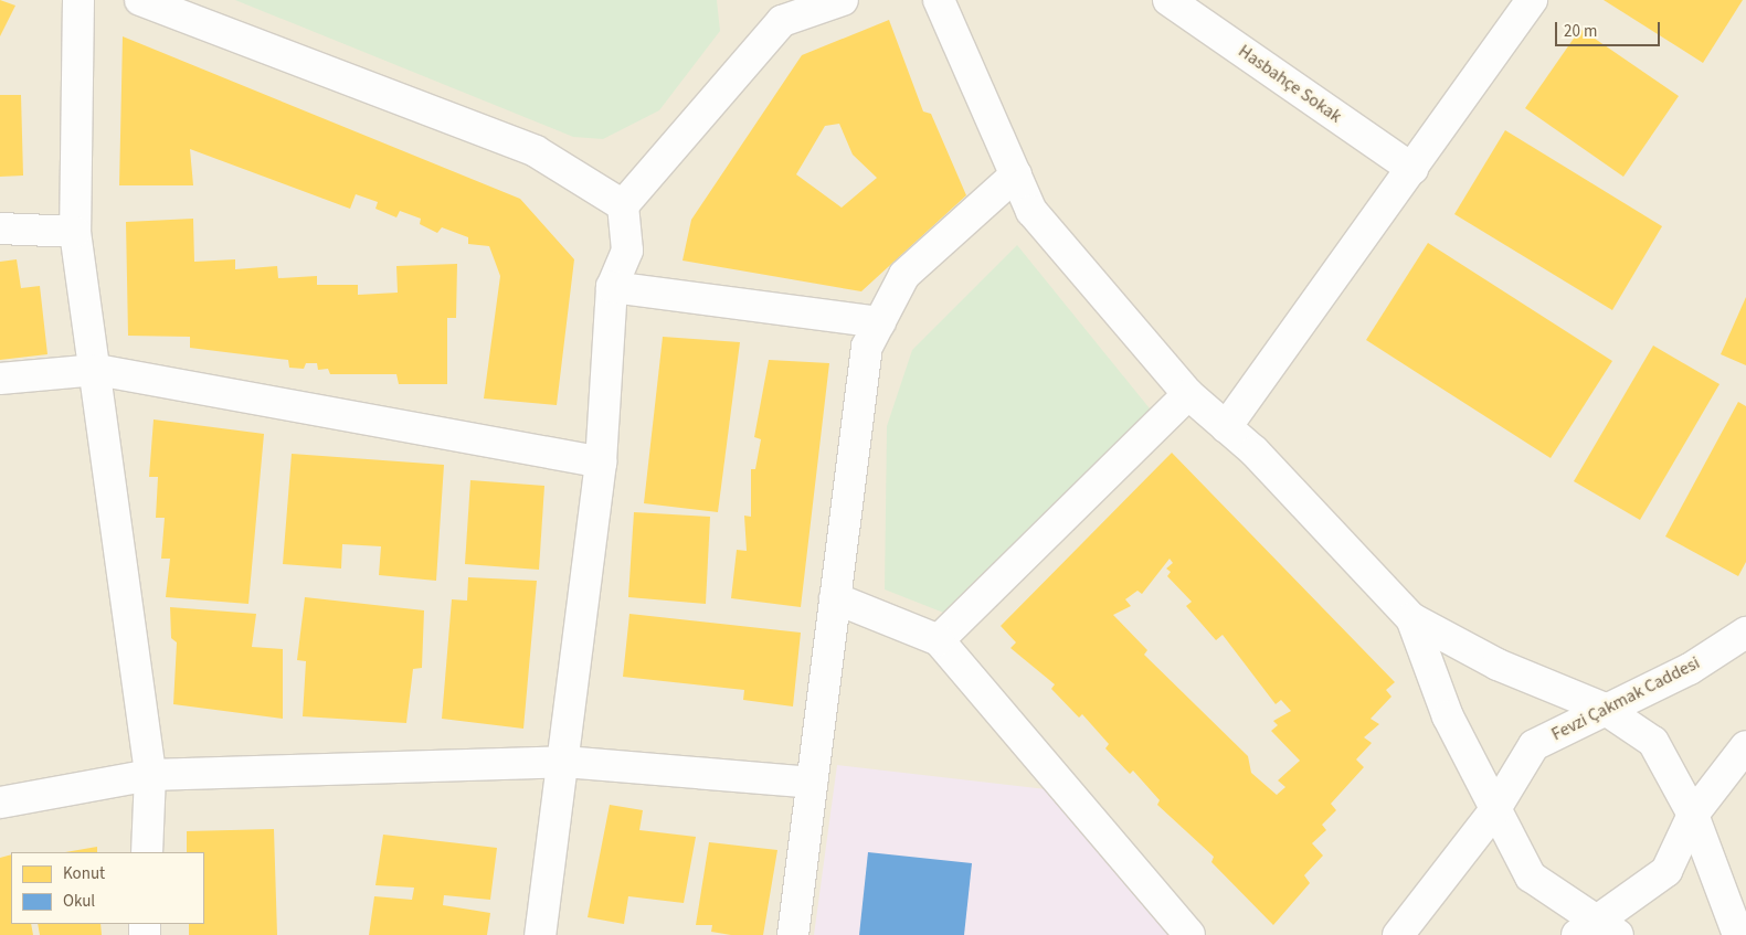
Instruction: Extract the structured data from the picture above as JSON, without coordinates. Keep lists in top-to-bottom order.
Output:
{
  "streets": {
    "street": ["Hasbahçe Sokak", "Fevzi Çakmak Caddesi"]
  },
  "legend": ["Konut", "Okul"],
  "scale_bar": "20 m"
}
